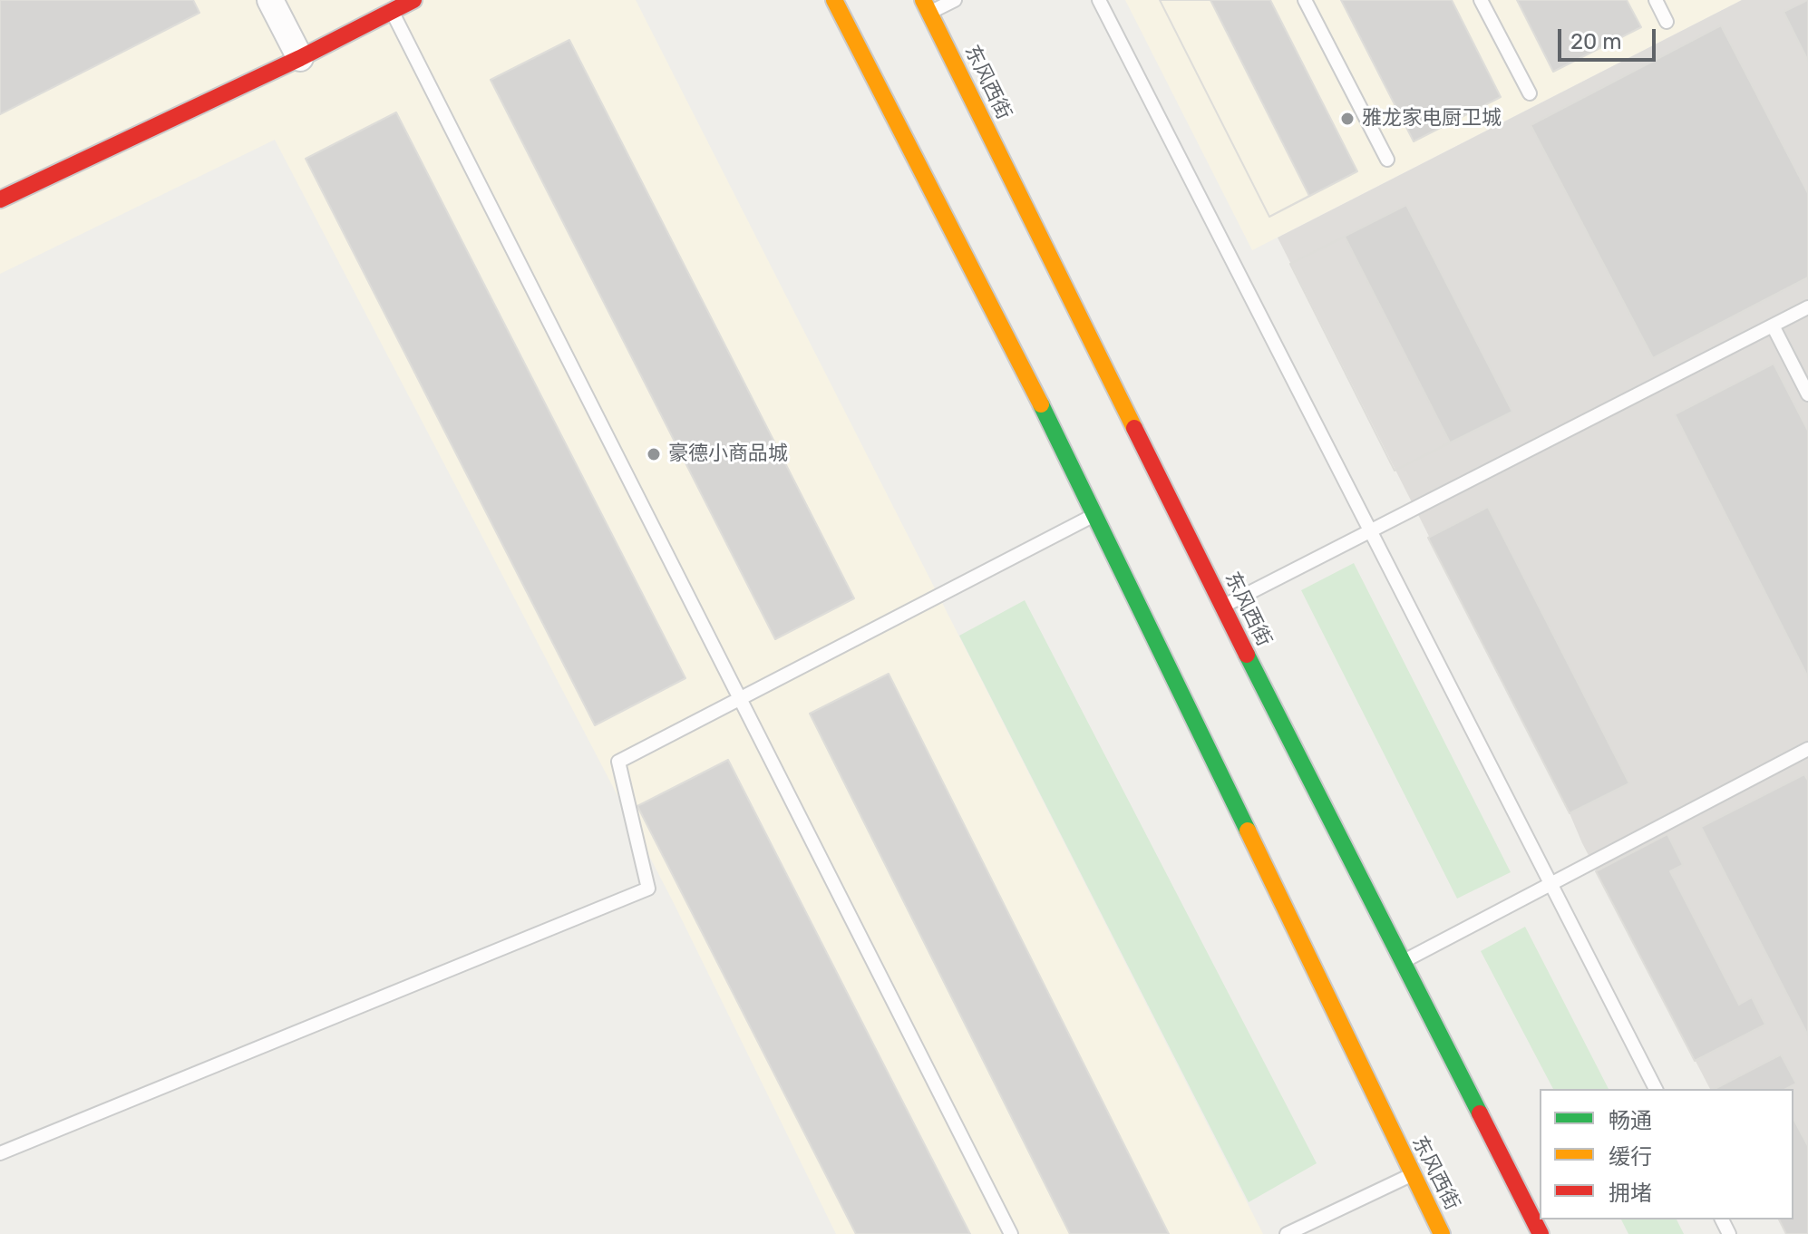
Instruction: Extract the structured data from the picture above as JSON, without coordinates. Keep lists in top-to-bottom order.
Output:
{
  "streets": {
    "main road": ["东风西街"]
  },
  "places": ["雅龙家电厨卫城", "豪德小商品城"],
  "legend": ["畅通", "缓行", "拥堵"],
  "scale_bar": "20 m"
}
